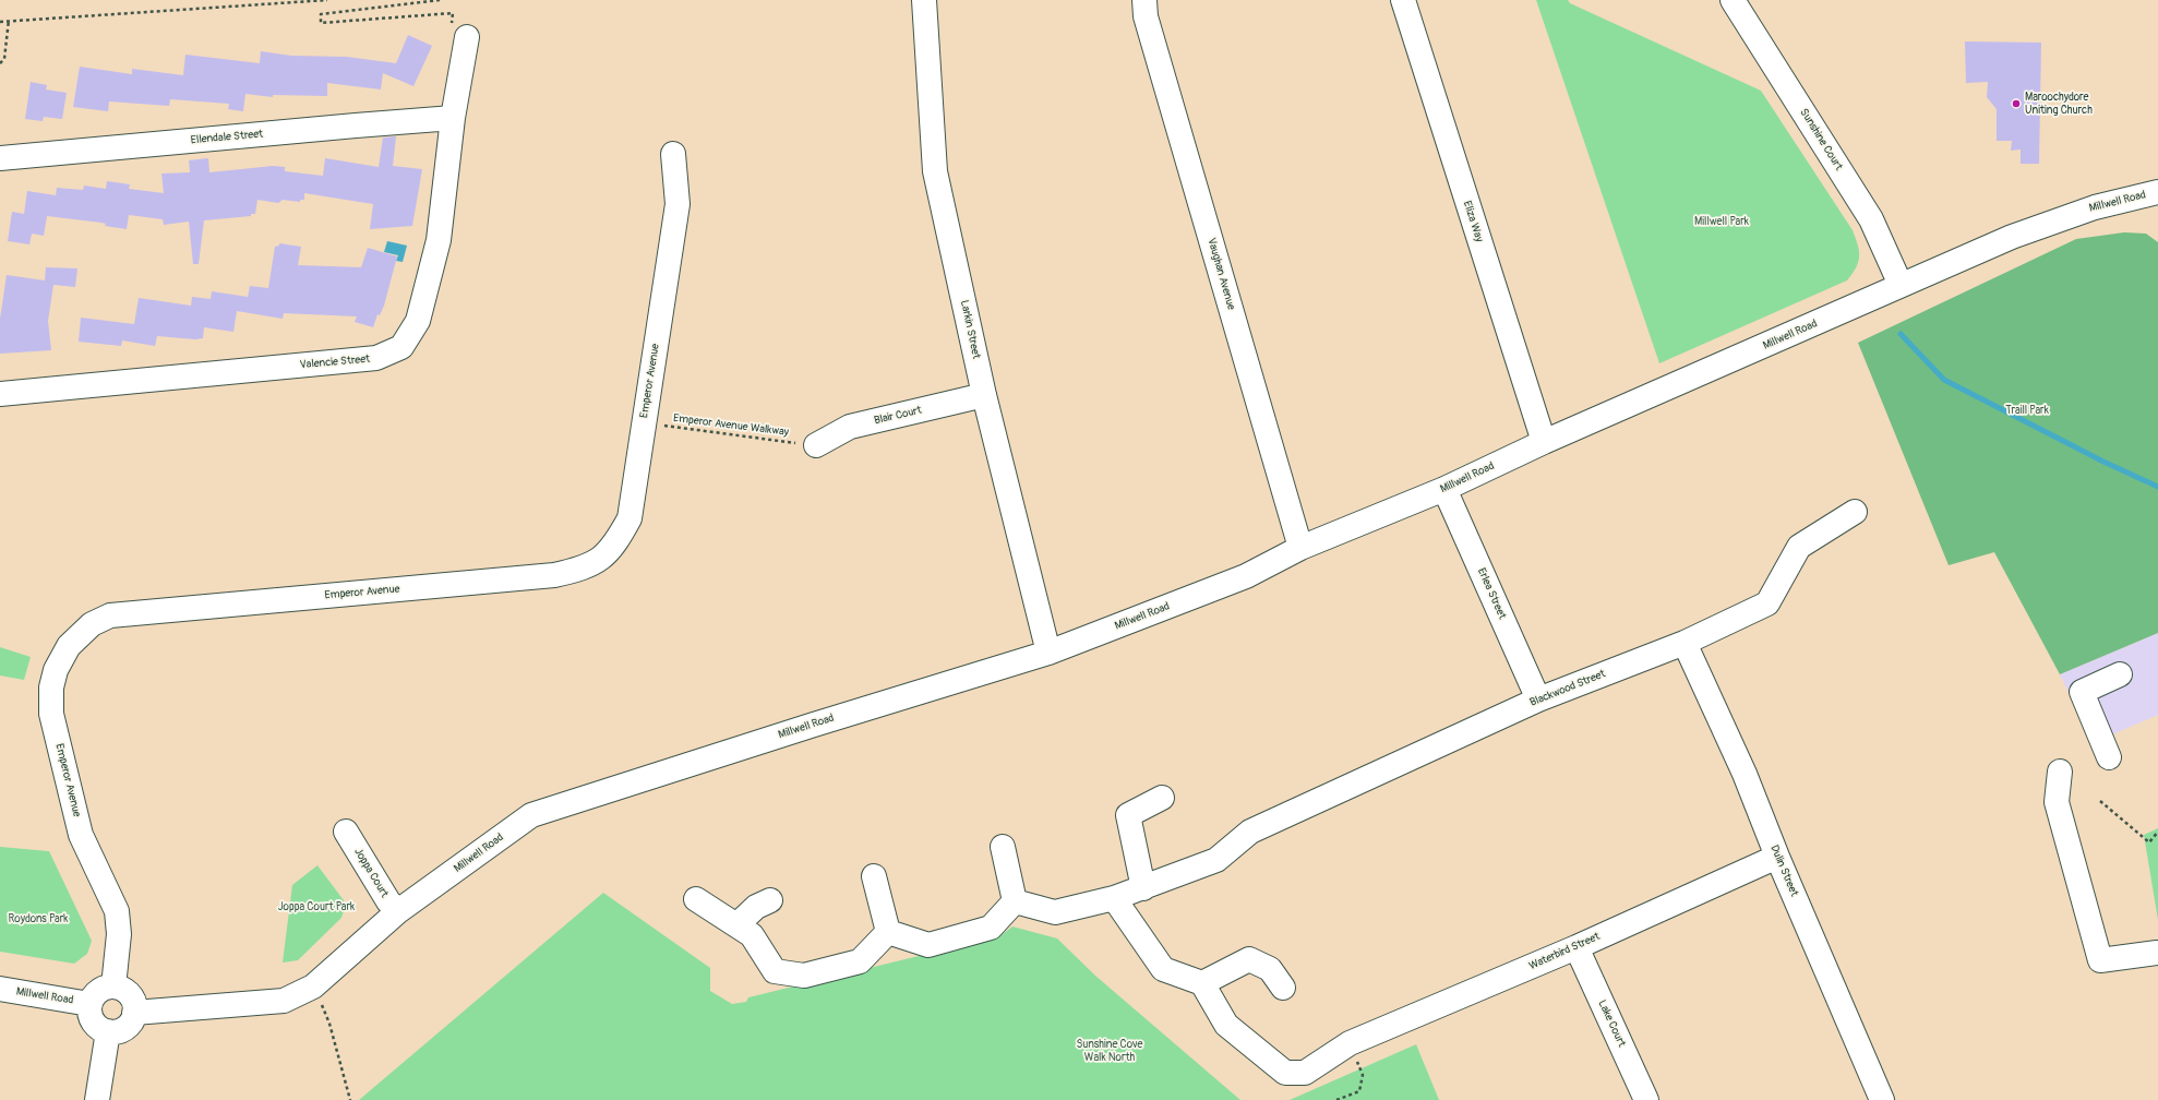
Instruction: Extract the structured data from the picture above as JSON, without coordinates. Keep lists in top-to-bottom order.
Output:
{
  "streets": {
    "street": [
      "Ellendale Street",
      "Sunshine Court",
      "Millwell Road",
      "Eliza Way",
      "Vaughan Avenue",
      "Larkin Street",
      "Valencie Street",
      "Emperor Avenue",
      "Blair Court",
      "Erlea Street",
      "Blackwood Street",
      "Dulin Street",
      "Joppa Court",
      "Waterbird Street",
      "Lake Court"
    ],
    "path": ["Emperor Avenue Walkway"]
  },
  "crossings": [
    ["Ellendale Street", "Valencie Street"],
    ["Sunshine Court", "Millwell Road"],
    ["Millwell Road", "Eliza Way"],
    ["Millwell Road", "Vaughan Avenue"],
    ["Millwell Road", "Larkin Street"],
    ["Millwell Road", "Emperor Avenue"],
    ["Millwell Road", "Erlea Street"],
    ["Millwell Road", "Joppa Court"],
    ["Larkin Street", "Blair Court"],
    ["Emperor Avenue", "Emperor Avenue Walkway"],
    ["Blair Court", "Emperor Avenue Walkway"],
    ["Erlea Street", "Blackwood Street"],
    ["Blackwood Street", "Dulin Street"],
    ["Dulin Street", "Waterbird Street"],
    ["Waterbird Street", "Lake Court"]
  ],
  "parks": [
    "Millwell Park",
    "Traill Park",
    "Joppa Court Park",
    "Roydons Park",
    "Sunshine Cove Walk North"
  ],
  "places": ["Maroochydore Uniting Church"]
}
